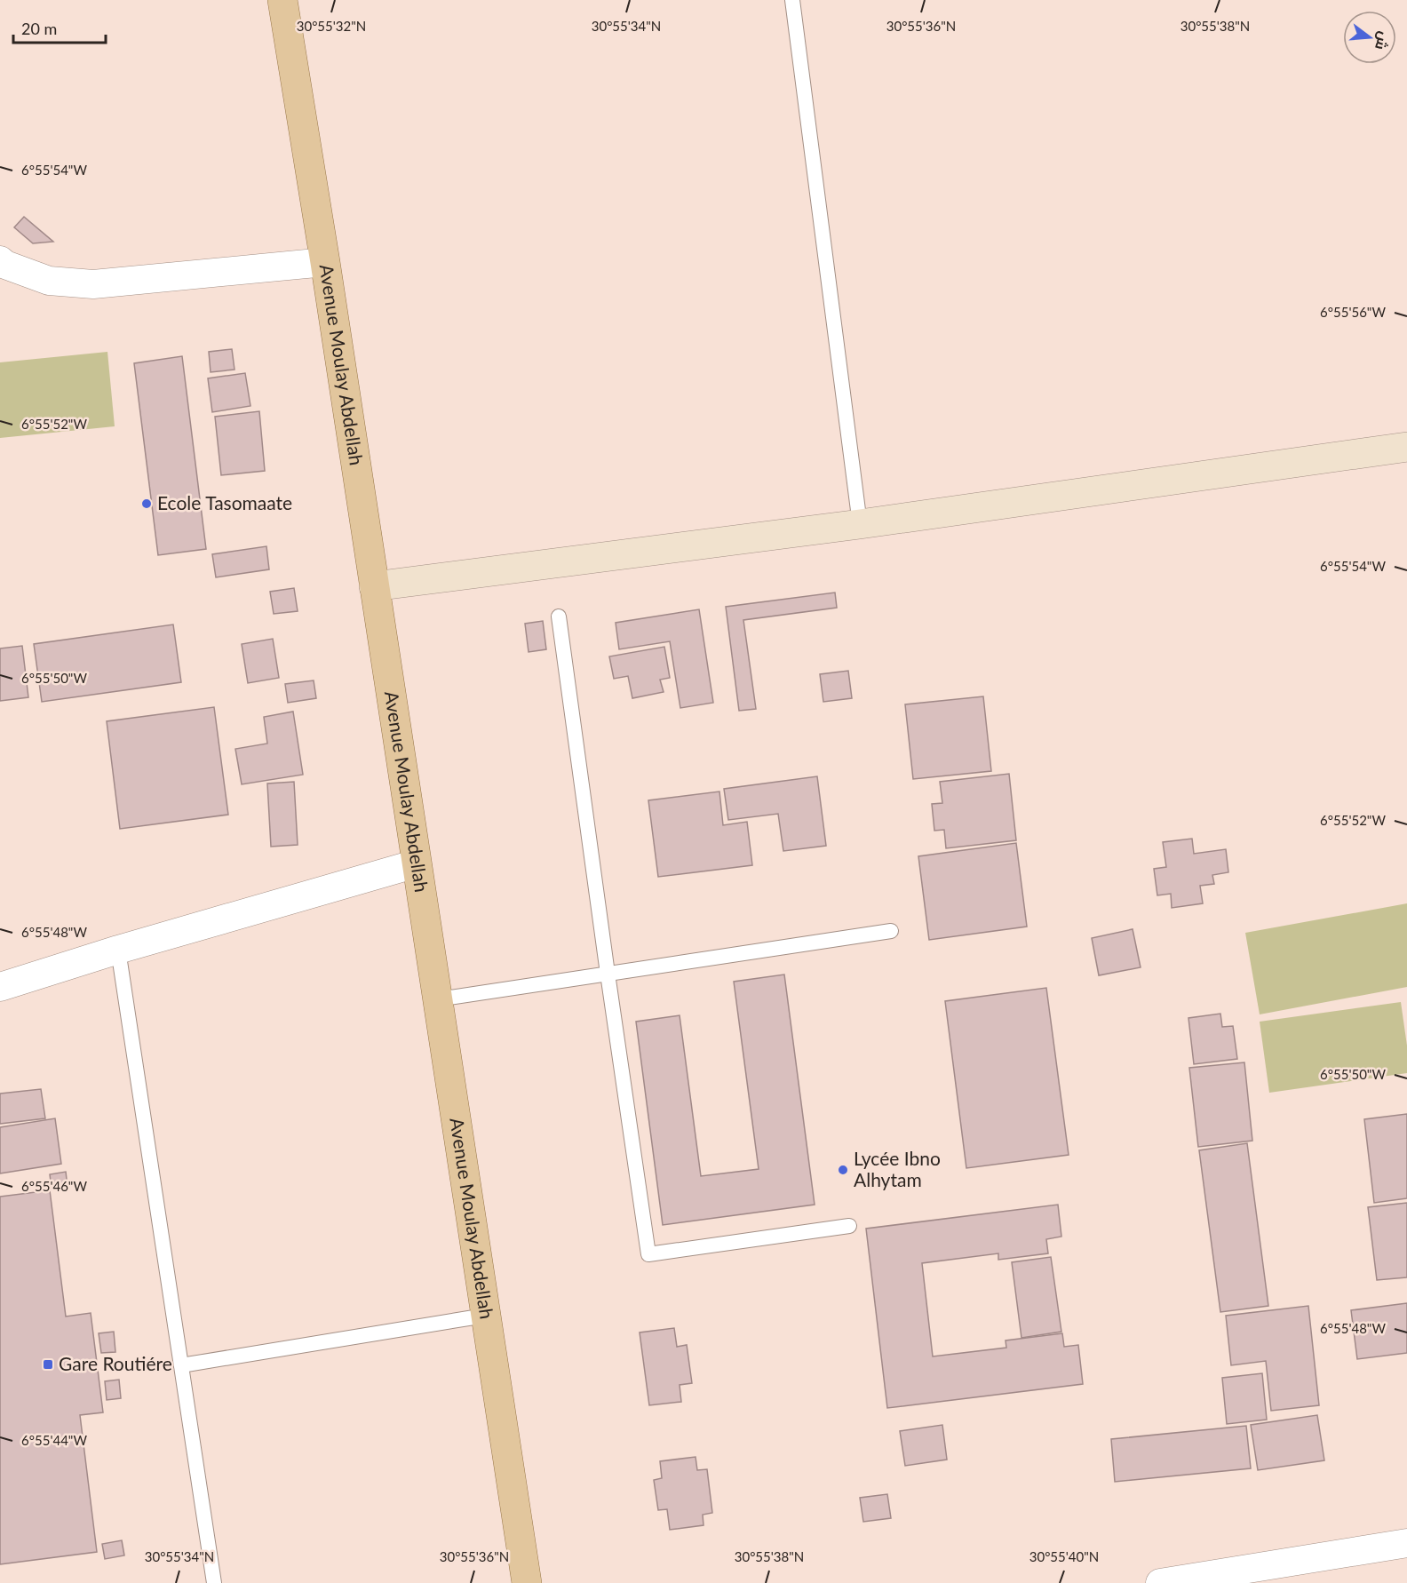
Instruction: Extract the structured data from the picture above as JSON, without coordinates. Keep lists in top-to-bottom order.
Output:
{
  "streets": {
    "main road": ["Avenue Moulay Abdellah"]
  },
  "places": {
    "other": ["Ecole Tasomaate", "Lycée Ibno Alhytam"],
    "transit": ["Gare Routiére"]
  },
  "scale_bar": "20 m",
  "north": "right",
  "coordinates": [
    "30°55'32\"N",
    "30°55'34\"N",
    "30°55'36\"N",
    "30°55'38\"N",
    "6°55'54\"W",
    "6°55'56\"W",
    "6°55'52\"W",
    "6°55'50\"W",
    "6°55'48\"W",
    "6°55'46\"W",
    "6°55'44\"W",
    "30°55'40\"N"
  ]
}
